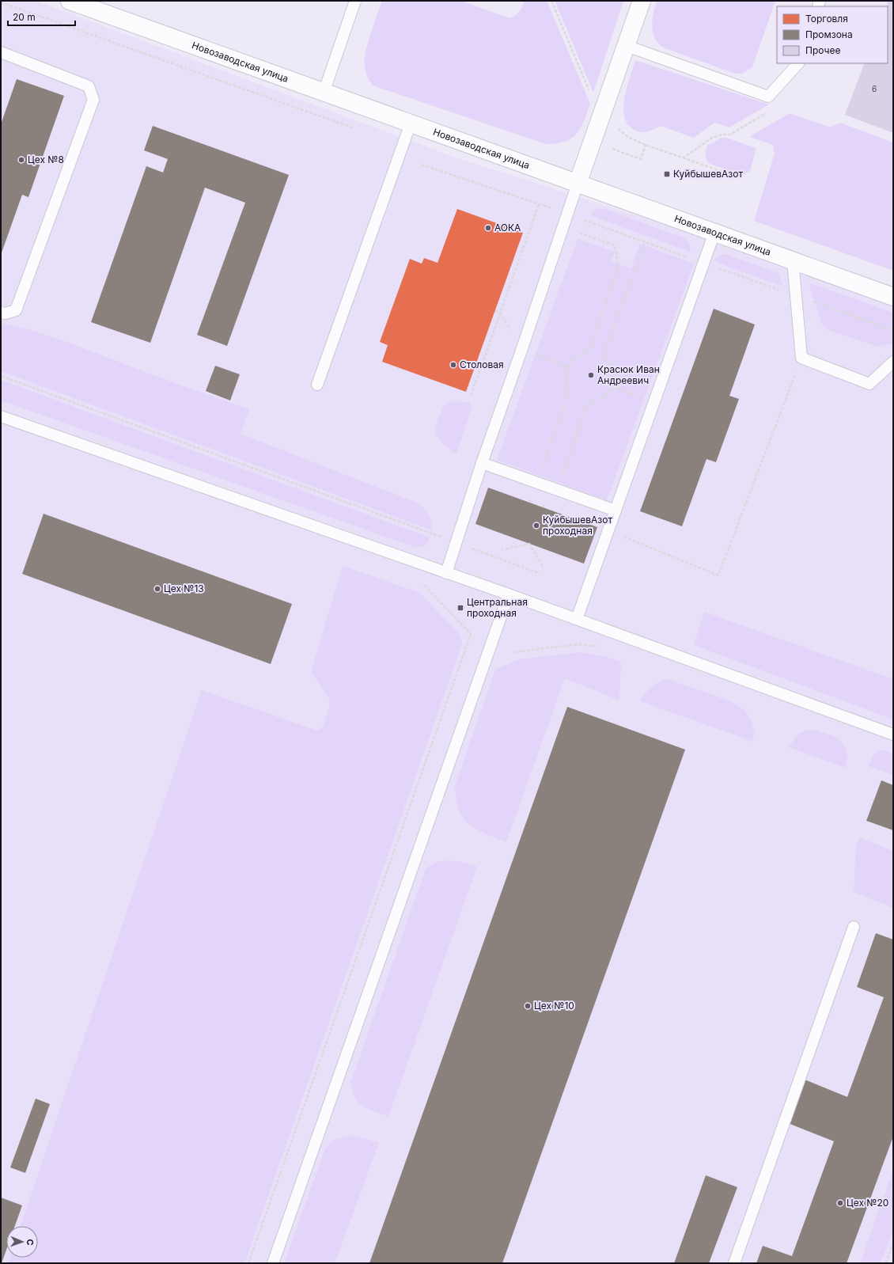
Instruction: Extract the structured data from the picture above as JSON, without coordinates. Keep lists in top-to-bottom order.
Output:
{
  "streets": {
    "main road": ["Новозаводская улица"]
  },
  "places": {
    "other": [
      "Цех №8",
      "АОКА",
      "Столовая",
      "Красюк Иван Андреевич",
      "КуйбышевАзот проходная",
      "Цех №13",
      "Цех №10",
      "Цех №20"
    ],
    "transit": ["КуйбышевАзот", "Центральная проходная"]
  },
  "house_numbers": ["6"],
  "legend": ["Торговля", "Промзона", "Прочее"],
  "scale_bar": "20 m",
  "north": "right"
}
